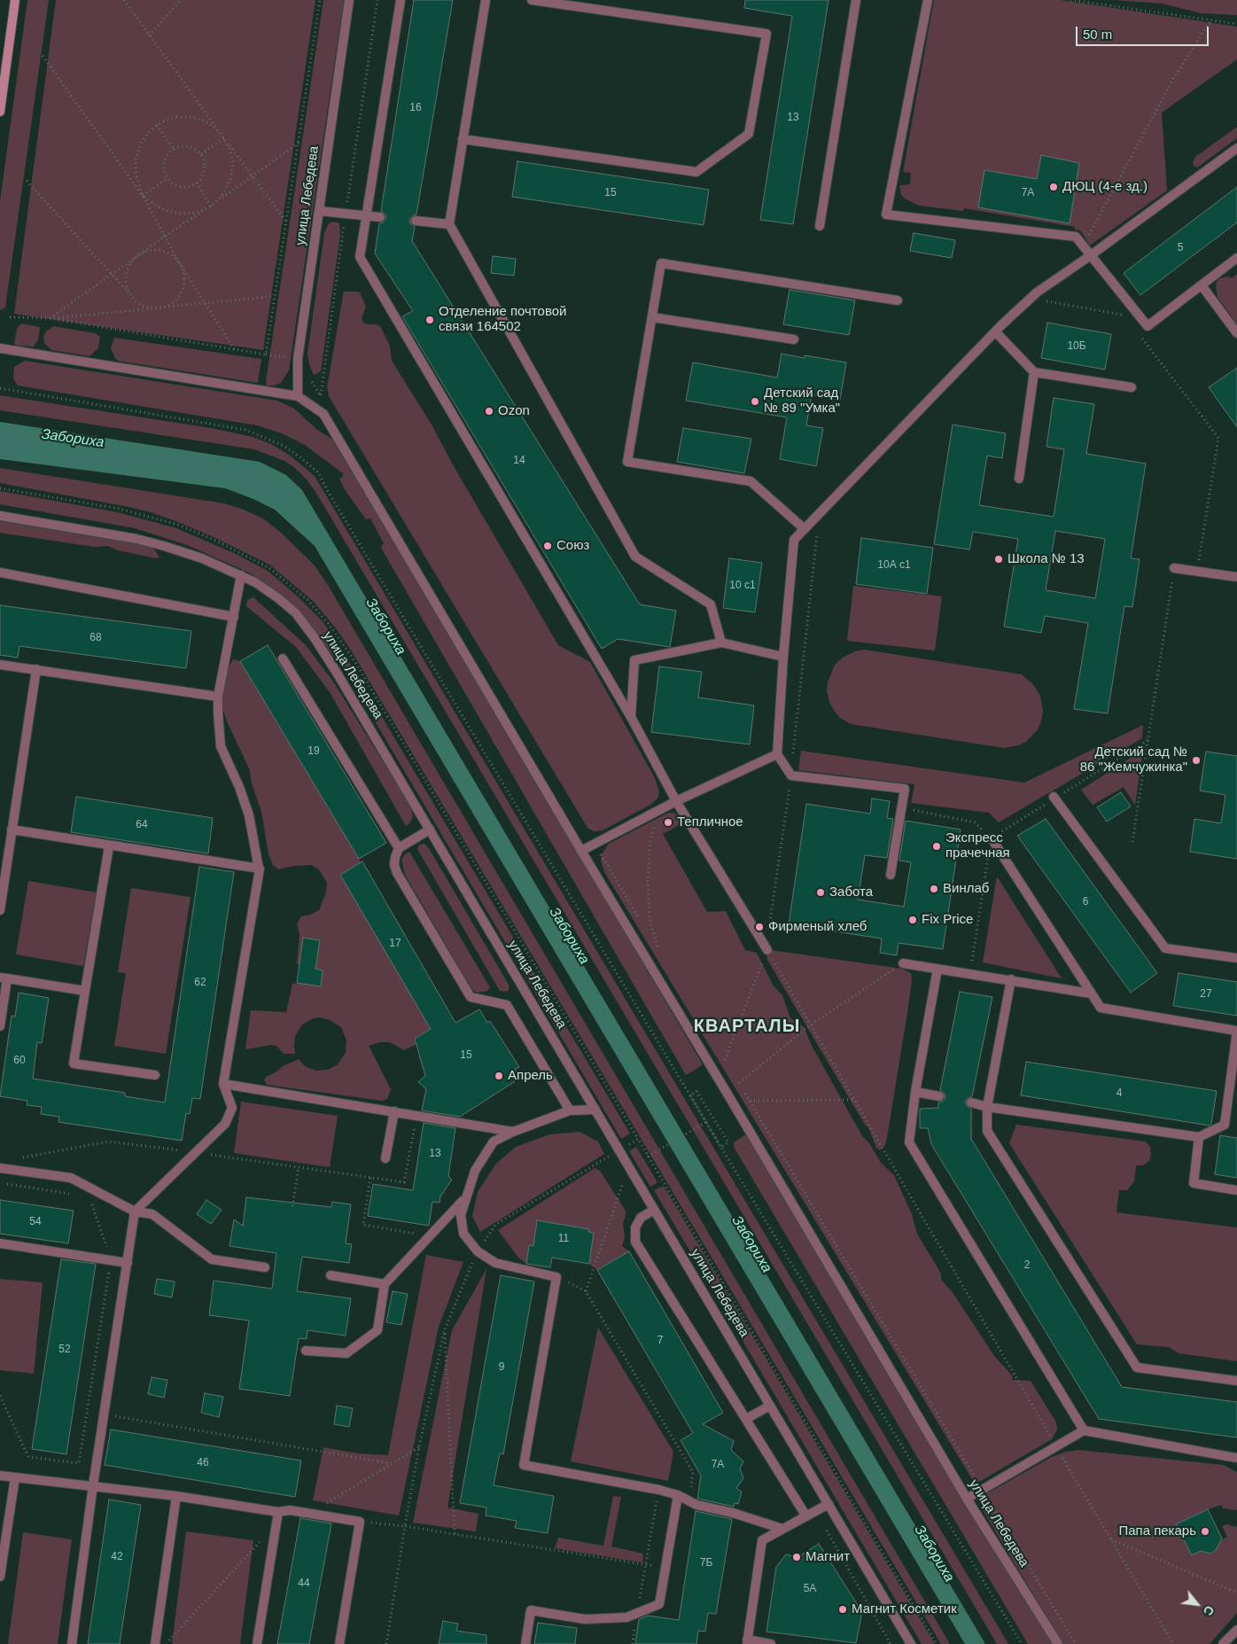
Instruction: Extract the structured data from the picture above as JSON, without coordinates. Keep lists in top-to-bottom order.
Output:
{
  "streets": {
    "street": ["улица Лебедева"]
  },
  "districts": ["КВАРТАЛЫ"],
  "water": ["Забориха"],
  "places": [
    "ДЮЦ (4-е зд.)",
    "Отделение почтовой связи 164502",
    "Детский сад № 89 \"Умка\"",
    "Ozon",
    "Союз",
    "Школа № 13",
    "Детский сад № 86 \"Жемчужинка\"",
    "Тепличное",
    "Экспресс прачечная",
    "Винлаб",
    "Забота",
    "Fix Price",
    "Фирменый хлеб",
    "Апрель",
    "Папа пекарь",
    "Магнит",
    "Магнит Косметик"
  ],
  "house_numbers": [
    "16",
    "13",
    "15",
    "7А",
    "5",
    "10Б",
    "14",
    "10А с1",
    "10 с1",
    "68",
    "19",
    "64",
    "6",
    "17",
    "62",
    "27",
    "15",
    "60",
    "4",
    "13",
    "54",
    "11",
    "2",
    "7",
    "52",
    "9",
    "46",
    "7А",
    "42",
    "7Б",
    "44",
    "5А"
  ],
  "scale_bar": "50 m",
  "north": "bottom right"
}
